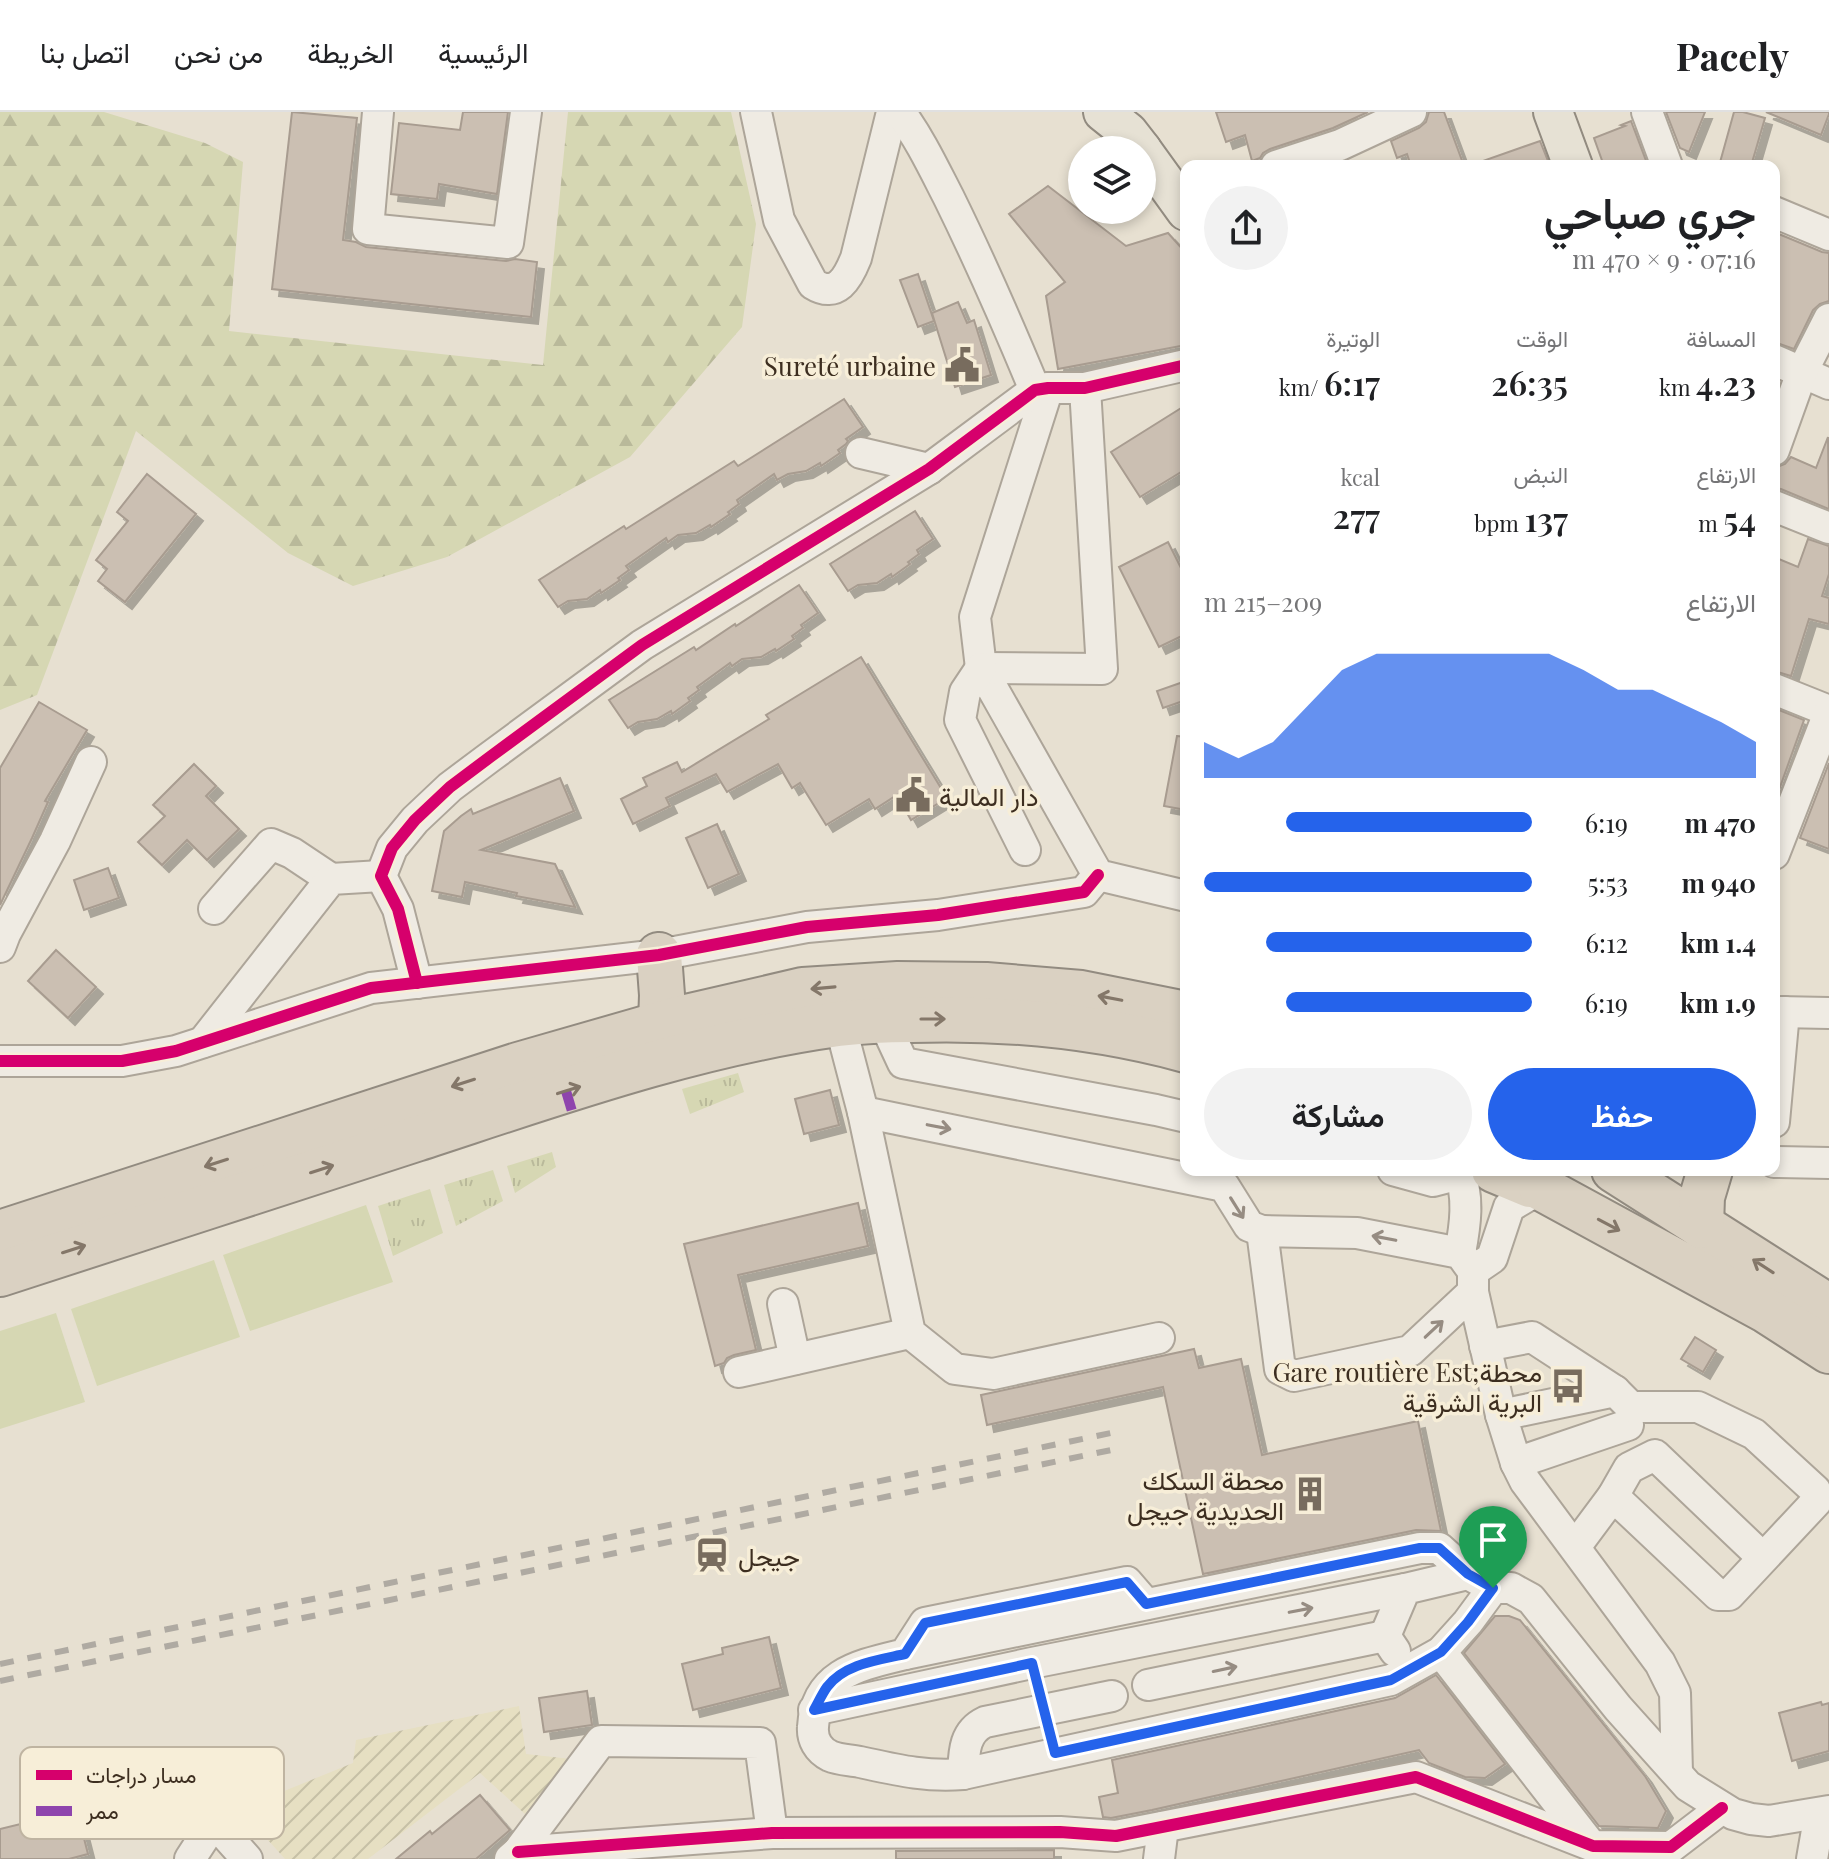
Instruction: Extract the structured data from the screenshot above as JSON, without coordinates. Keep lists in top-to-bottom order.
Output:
{
  "places": {
    "public building": ["Sureté urbaine", "دار المالية"],
    "bus stop": ["Gare routière Est;محطة البرية الشرقية"],
    "building": ["محطة السكك الحديدية جيجل"],
    "station": ["جيجل"]
  },
  "legend": ["مسار دراجات", "ممر"],
  "page": {
    "header": "Pacely",
    "nav": [
      "الرئيسية",
      "الخريطة",
      "من نحن",
      "اتصل بنا"
    ],
    "heading": ["جري صباحي", "07:16 · 9 × 470 m"],
    "stats": [
      ["المسافة", "4.23 km"],
      ["الوقت", "26:35"],
      ["الوتيرة", "6:17 /km"],
      ["الارتفاع", "54 m"],
      ["النبض", "137 bpm"],
      ["kcal", "277"]
    ],
    "chart": ["الارتفاع", "209–215 m"],
    "list": [
      {
        "name": "470 m",
        "note": "6:19"
      },
      {
        "name": "940 m",
        "note": "5:53"
      },
      {
        "name": "1.4 km",
        "note": "6:12"
      },
      {
        "name": "1.9 km",
        "note": "6:19"
      }
    ],
    "buttons": ["حفظ", "مشاركة"]
  }
}
